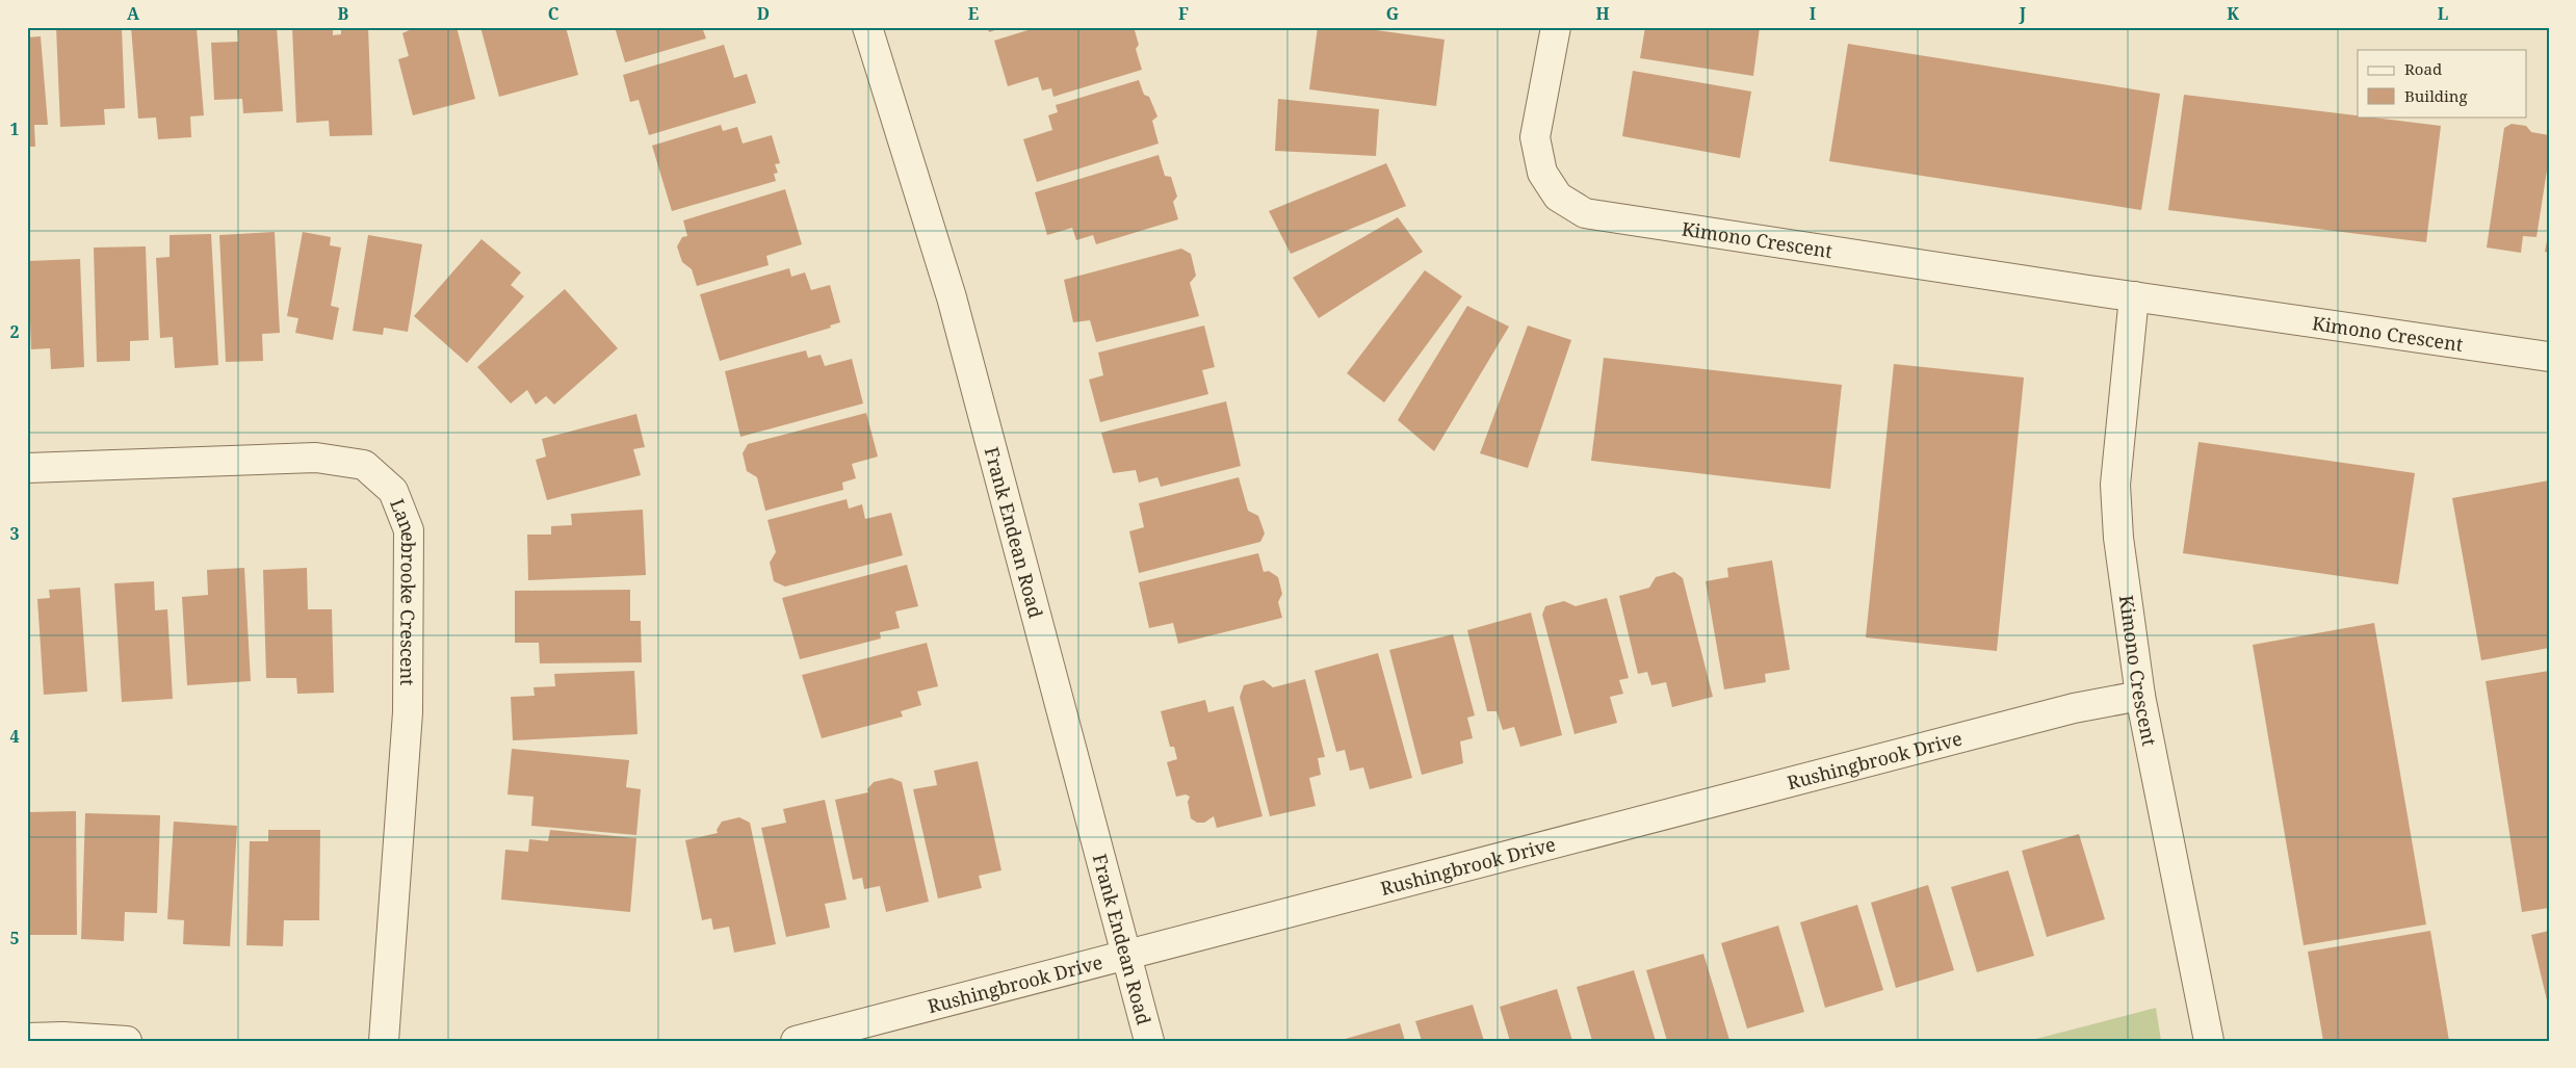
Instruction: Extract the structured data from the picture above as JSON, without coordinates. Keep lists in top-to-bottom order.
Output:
{
  "streets": {
    "street": [
      "Kimono Crescent",
      "Frank Endean Road",
      "Lanebrooke Crescent",
      "Rushingbrook Drive"
    ]
  },
  "crossings": [
    ["Kimono Crescent", "Rushingbrook Drive"],
    ["Frank Endean Road", "Rushingbrook Drive"]
  ],
  "legend": ["Road", "Building"],
  "grid": {
    "columns": [
      "A",
      "B",
      "C",
      "D",
      "E",
      "F",
      "G",
      "H",
      "I",
      "J",
      "K",
      "L"
    ],
    "rows": [
      "1",
      "2",
      "3",
      "4",
      "5"
    ]
  }
}
